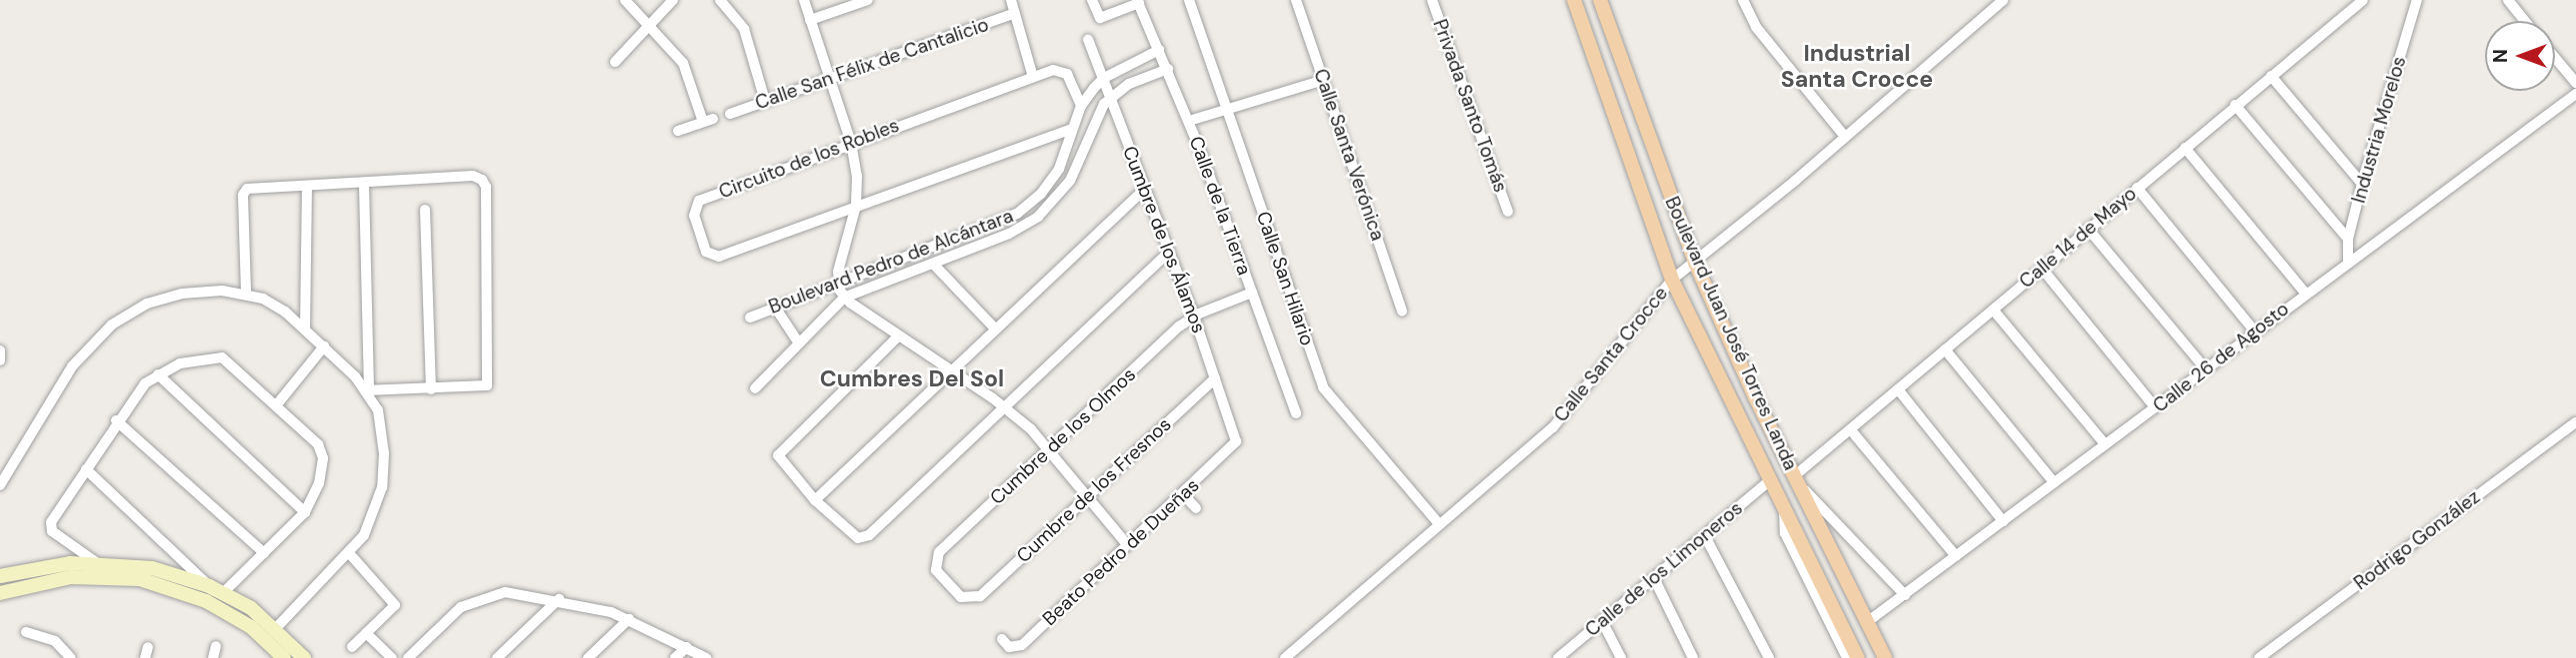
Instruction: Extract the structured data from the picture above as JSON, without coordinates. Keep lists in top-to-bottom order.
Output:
{
  "streets": {
    "main road": ["Boulevard Juan José Torres Landa"],
    "street": [
      "Calle San Félix de Cantalicio",
      "Privada Santo Tomás",
      "Industria Morelos",
      "Calle Santa Verónica",
      "Circuito de los Robles",
      "Calle de la Tierra",
      "Calle 14 de Mayo",
      "Cumbre de los Álamos",
      "Boulevard Pedro de Alcántara",
      "Calle San Hilario",
      "Calle Santa Crocce",
      "Calle 26 de Agosto",
      "Cumbre de los Olmos",
      "Cumbre de los Fresnos",
      "Rodrigo González",
      "Beato Pedro de Dueñas",
      "Calle de los Limoneros"
    ]
  },
  "crossings": [
    ["Industria Morelos", "Calle 26 de Agosto"],
    ["Circuito de los Robles", "Boulevard Pedro de Alcántara"],
    ["Calle de la Tierra", "Boulevard Pedro de Alcántara"],
    ["Calle 14 de Mayo", "Boulevard Juan José Torres Landa"],
    ["Cumbre de los Álamos", "Boulevard Pedro de Alcántara"],
    ["Cumbre de los Álamos", "Cumbre de los Olmos"],
    ["Cumbre de los Álamos", "Cumbre de los Fresnos"],
    ["Cumbre de los Álamos", "Beato Pedro de Dueñas"],
    ["Calle San Hilario", "Calle Santa Crocce"],
    ["Boulevard Juan José Torres Landa", "Calle Santa Crocce"],
    ["Boulevard Juan José Torres Landa", "Calle 26 de Agosto"],
    ["Boulevard Juan José Torres Landa", "Calle de los Limoneros"],
    ["Cumbre de los Olmos", "Cumbre de los Fresnos"]
  ],
  "districts": ["Industrial Santa Crocce", "Cumbres Del Sol"],
  "north": "left"
}
